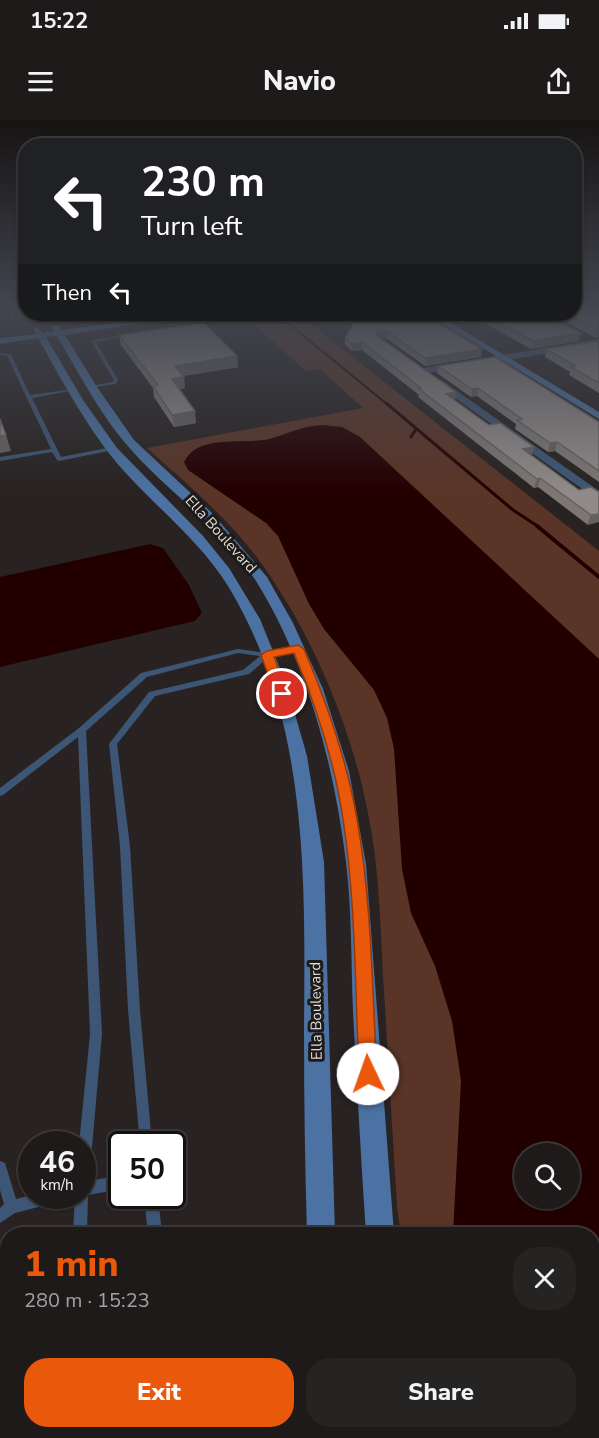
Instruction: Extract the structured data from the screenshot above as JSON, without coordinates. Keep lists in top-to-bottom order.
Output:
{
  "streets": {
    "main road": ["Ella Boulevard"]
  },
  "page": {
    "status": "15:22",
    "header": "Navio",
    "turn": ["230 m", "Turn left"],
    "then": "Then",
    "speed": "46 km/h",
    "limit": "50",
    "heading": ["1 min", "280 m · 15:23"],
    "buttons": ["Exit", "Share"]
  }
}
